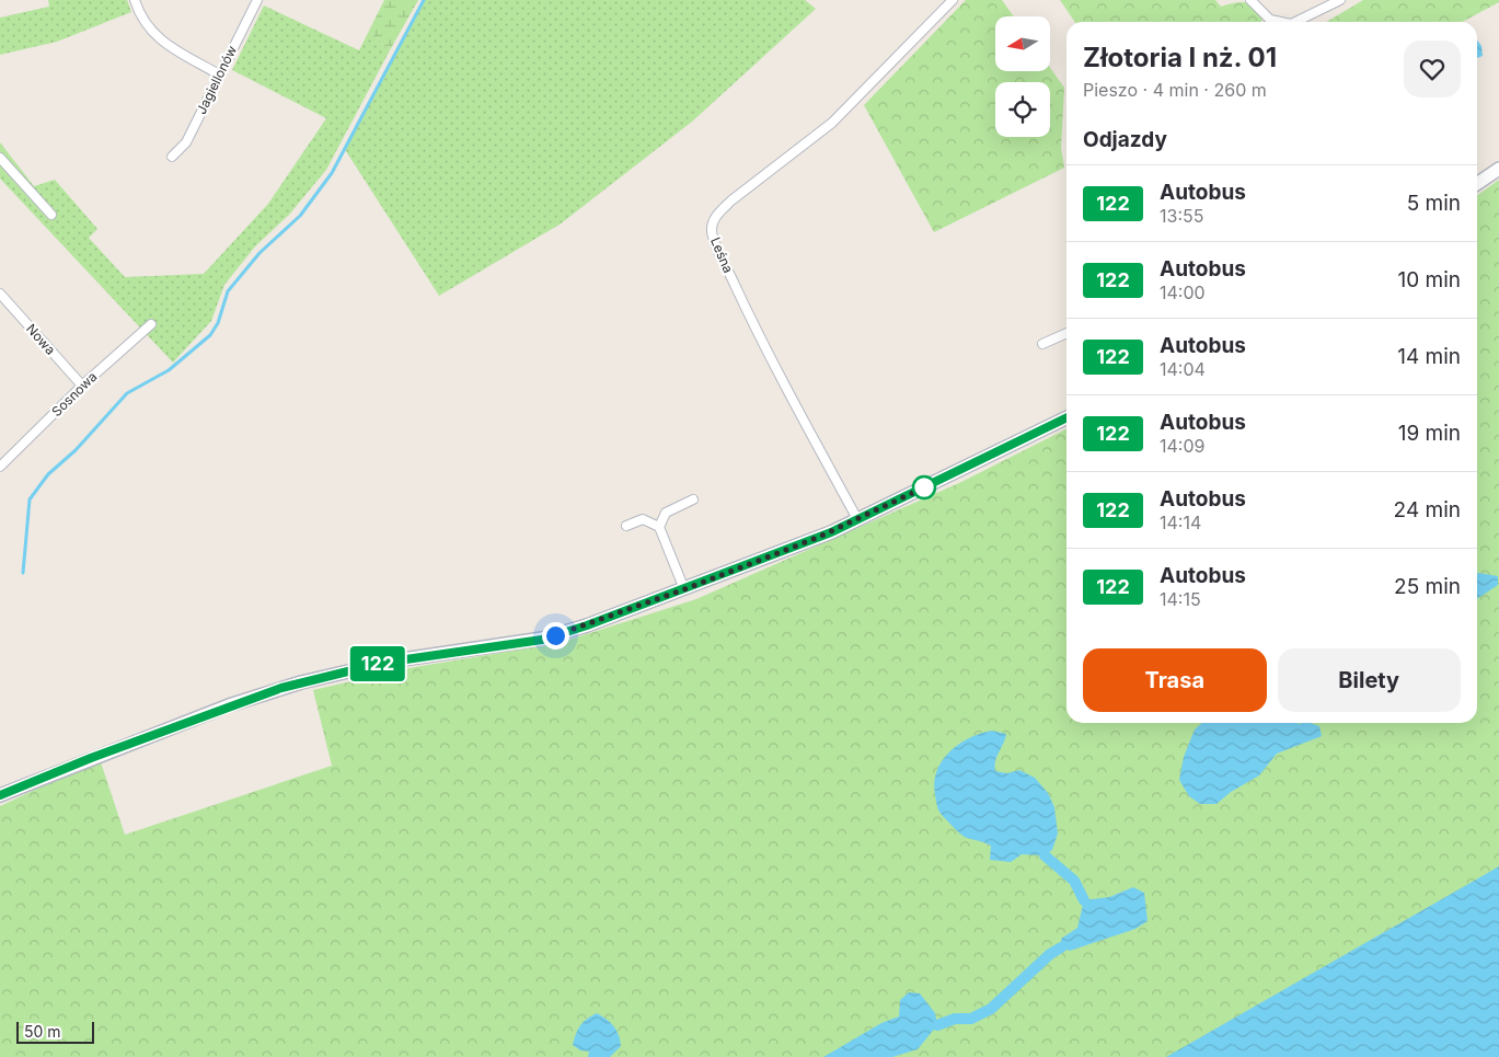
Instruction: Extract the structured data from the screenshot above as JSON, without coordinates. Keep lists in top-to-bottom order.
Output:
{
  "streets": {
    "street": [
      "Jagiellonów",
      "Leśna",
      "Nowa",
      "Sosnowa"
    ]
  },
  "crossings": [
    ["Nowa", "Sosnowa"]
  ],
  "lines": ["bus line 122"],
  "scale_bar": "50 m",
  "north": "left",
  "page": {
    "on_map": "122",
    "heading": [
      ["Złotoria I nż. 01", "Pieszo · 4 min · 260 m"],
      "Odjazdy"
    ],
    "list": [
      {
        "mark": "122",
        "name": "Autobus",
        "note": "13:55",
        "value": "5 min"
      },
      {
        "mark": "122",
        "name": "Autobus",
        "note": "14:00",
        "value": "10 min"
      },
      {
        "mark": "122",
        "name": "Autobus",
        "note": "14:04",
        "value": "14 min"
      },
      {
        "mark": "122",
        "name": "Autobus",
        "note": "14:09",
        "value": "19 min"
      },
      {
        "mark": "122",
        "name": "Autobus",
        "note": "14:14",
        "value": "24 min"
      },
      {
        "mark": "122",
        "name": "Autobus",
        "note": "14:15",
        "value": "25 min"
      }
    ],
    "buttons": ["Trasa", "Bilety"],
    "scale": "50 m"
  }
}
